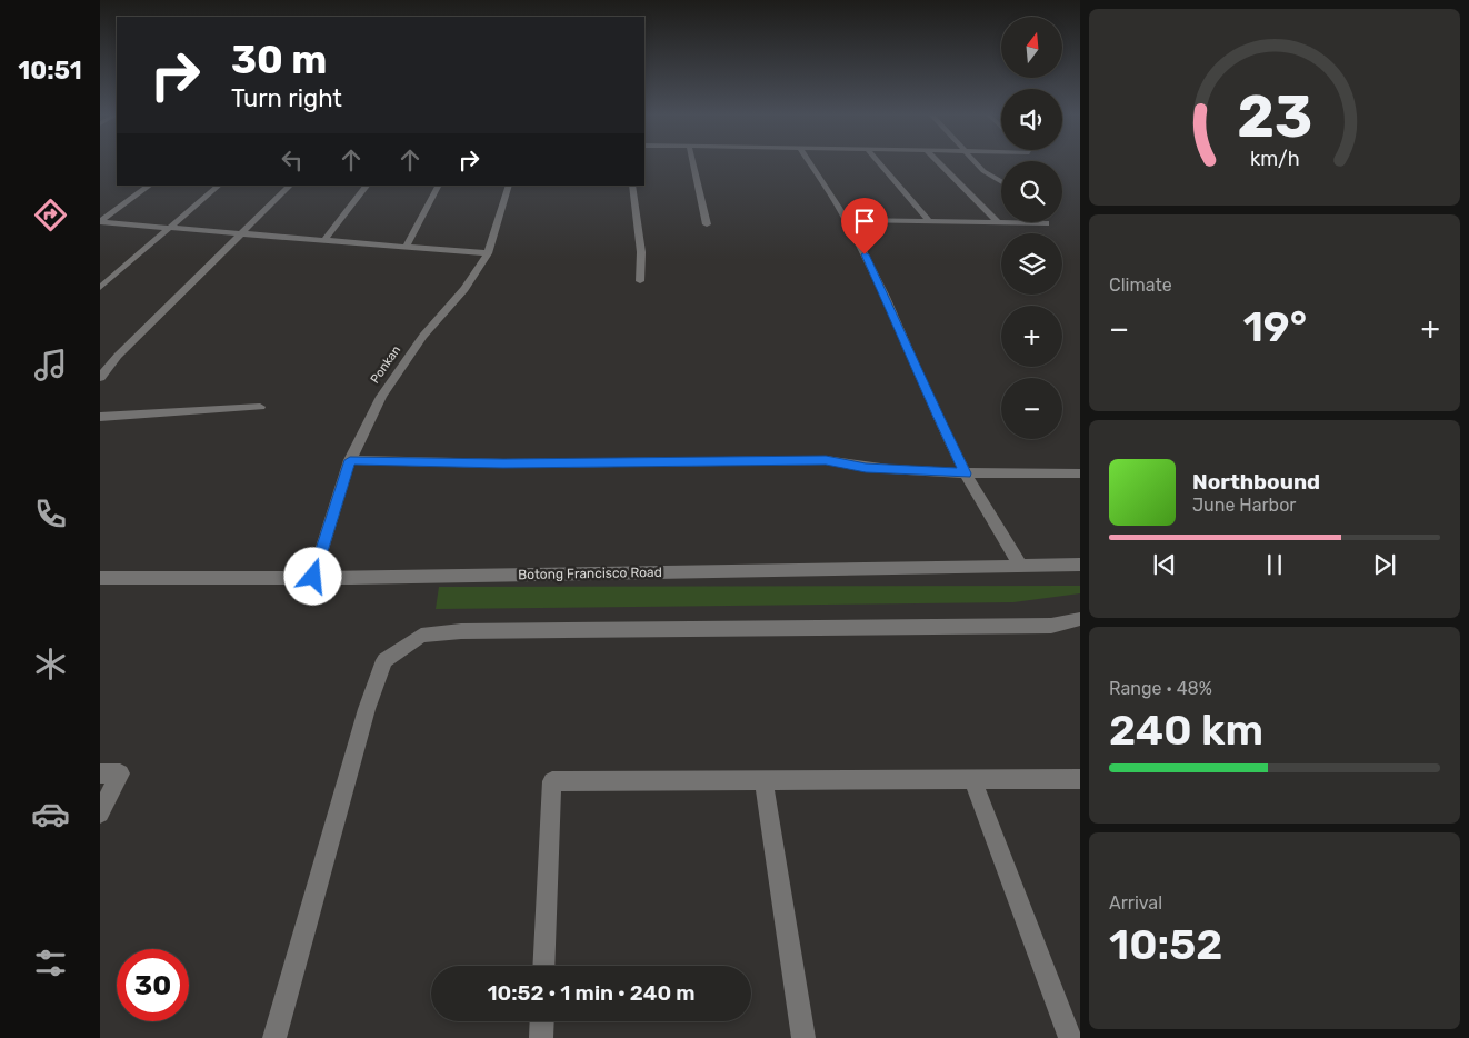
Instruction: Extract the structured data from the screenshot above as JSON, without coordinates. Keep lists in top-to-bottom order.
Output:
{
  "streets": {
    "street": ["Ponkan", "Botong Francisco Road"]
  },
  "crossings": [
    ["Ponkan", "Botong Francisco Road"]
  ],
  "north": "top",
  "page": {
    "tabs": "10:51",
    "map_buttons": ["+", "−"],
    "turn": ["30 m", "Turn right"],
    "tile": [
      "Climate",
      ["Range · 48%", "240 km"],
      ["Arrival", "10:52"]
    ],
    "heat": ["−", "19°", "+"],
    "song": ["Northbound", "June Harbor"],
    "limit": "30",
    "trip": "10:52 · 1 min · 240 m",
    "gauge": ["23", "km/h"]
  }
}
